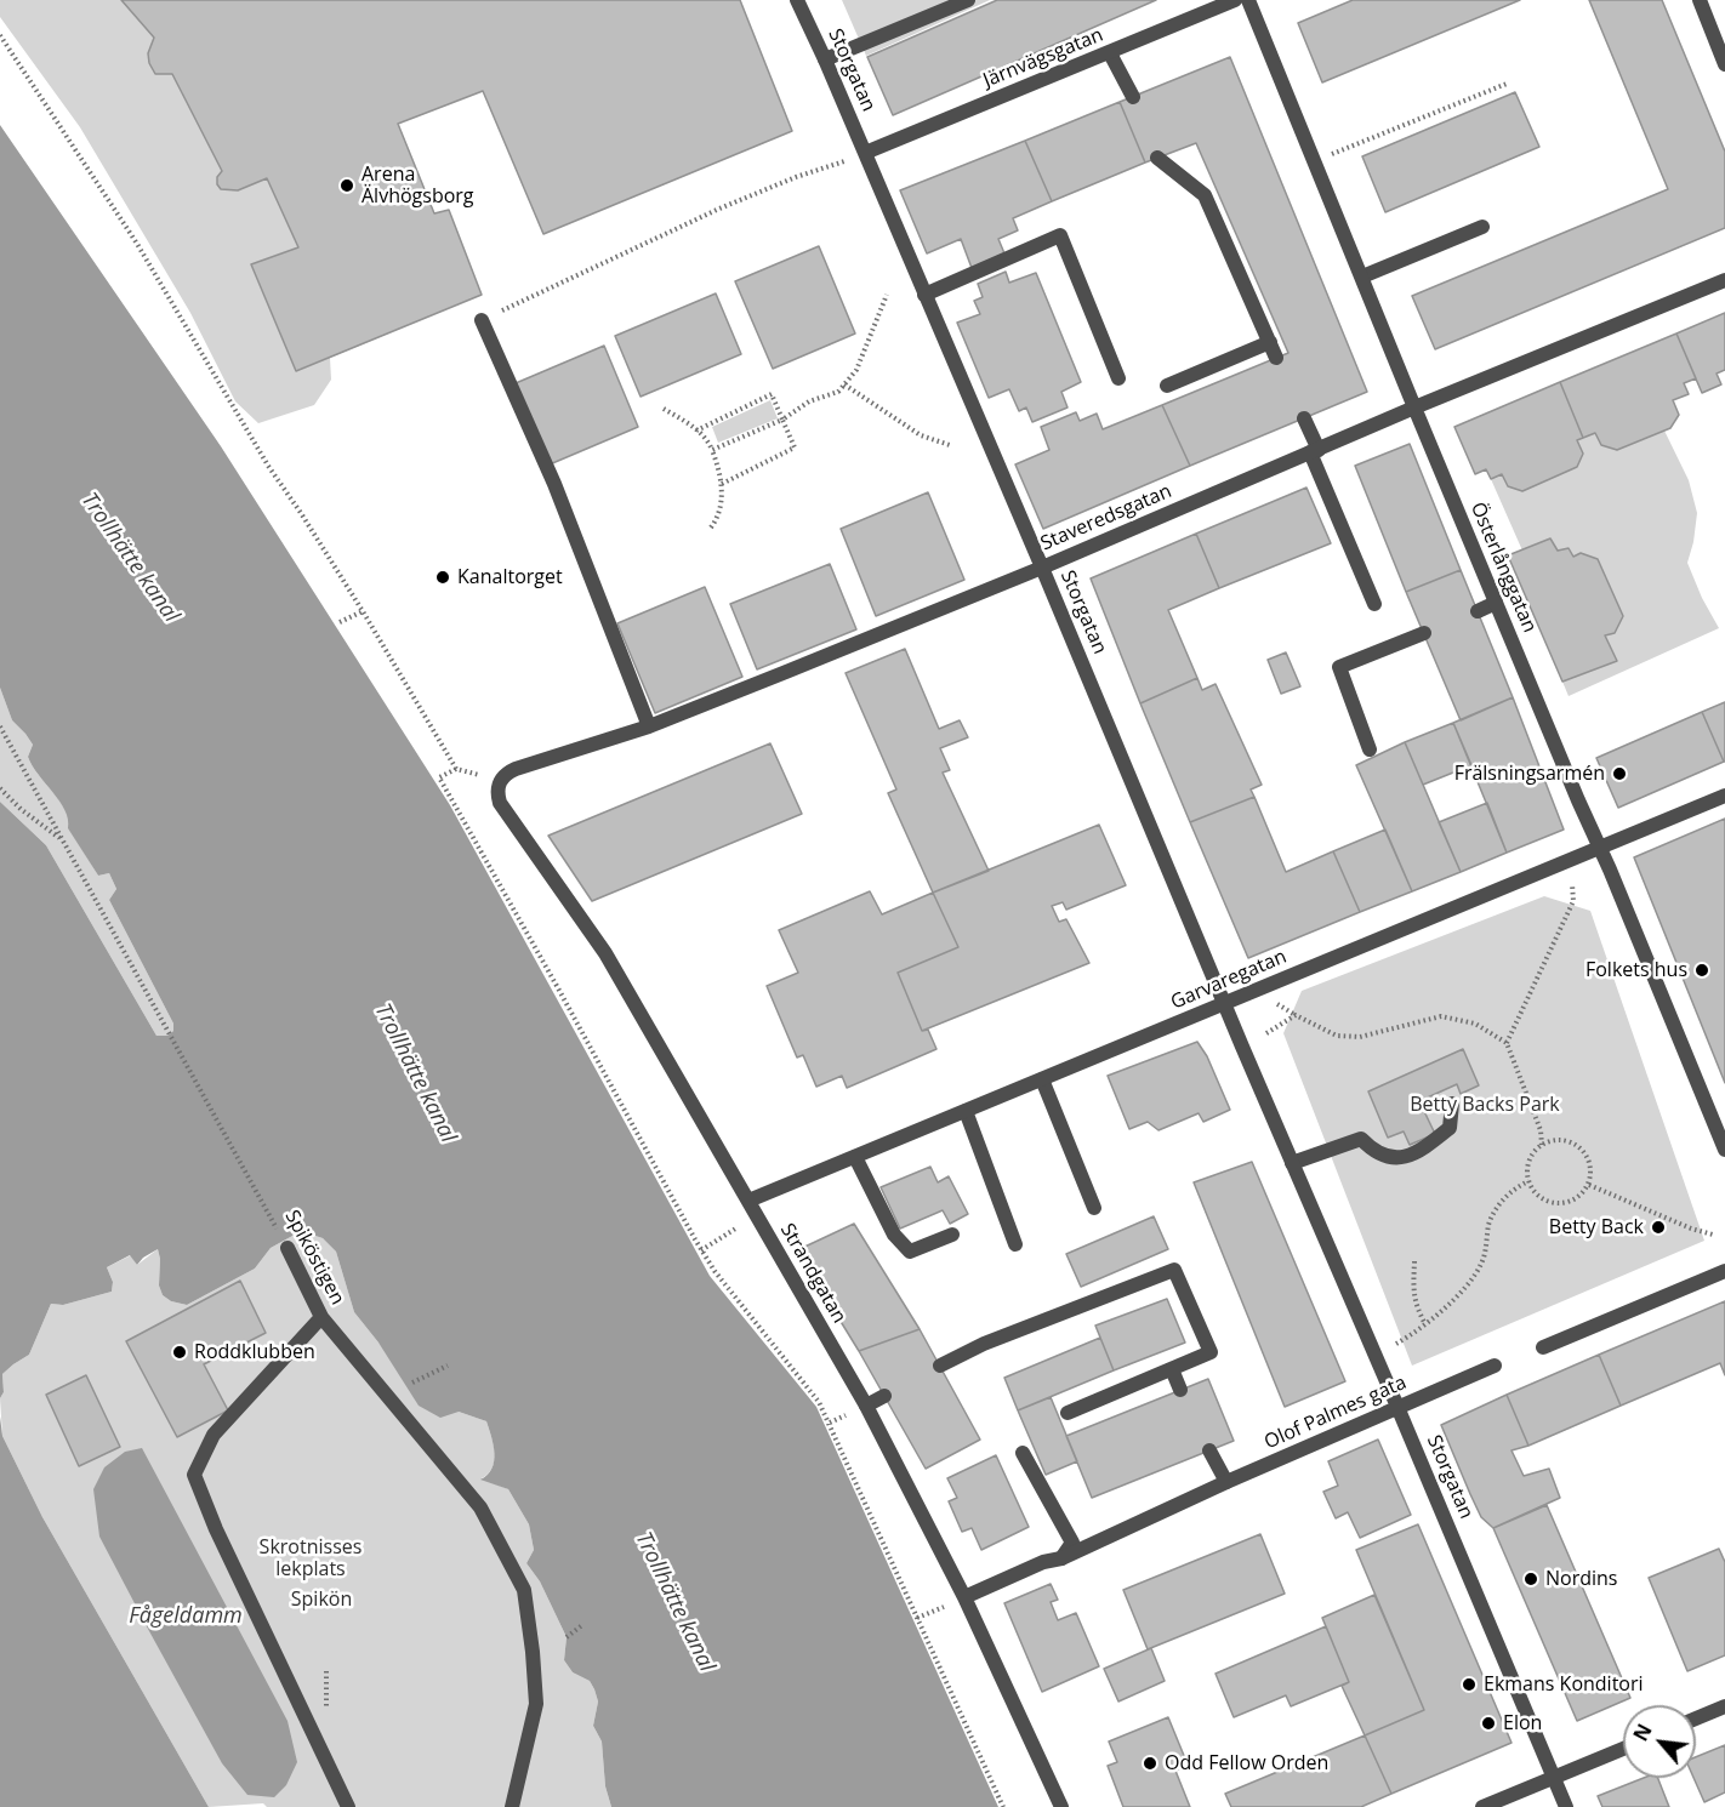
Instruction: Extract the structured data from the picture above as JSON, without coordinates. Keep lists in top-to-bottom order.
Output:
{
  "streets": {
    "street": [
      "Järnvägsgatan",
      "Storgatan",
      "Staveredsgatan",
      "Österlånggatan",
      "Garvaregatan",
      "Spiköstigen",
      "Strandgatan",
      "Olof Palmes gata"
    ]
  },
  "crossings": [
    ["Järnvägsgatan", "Storgatan"],
    ["Storgatan", "Staveredsgatan"],
    ["Storgatan", "Garvaregatan"],
    ["Storgatan", "Olof Palmes gata"],
    ["Staveredsgatan", "Österlånggatan"],
    ["Staveredsgatan", "Strandgatan"],
    ["Österlånggatan", "Garvaregatan"],
    ["Garvaregatan", "Strandgatan"],
    ["Strandgatan", "Olof Palmes gata"]
  ],
  "water": ["Trollhätte kanal", "Fågeldamm"],
  "parks": ["Betty Backs Park", "Skrotnisses lekplats", "Spikön"],
  "places": [
    "Arena Älvhögsborg",
    "Kanaltorget",
    "Frälsningsarmén",
    "Folkets hus",
    "Betty Back",
    "Roddklubben",
    "Nordins",
    "Ekmans Konditori",
    "Elon",
    "Odd Fellow Orden"
  ],
  "north": "top left"
}
